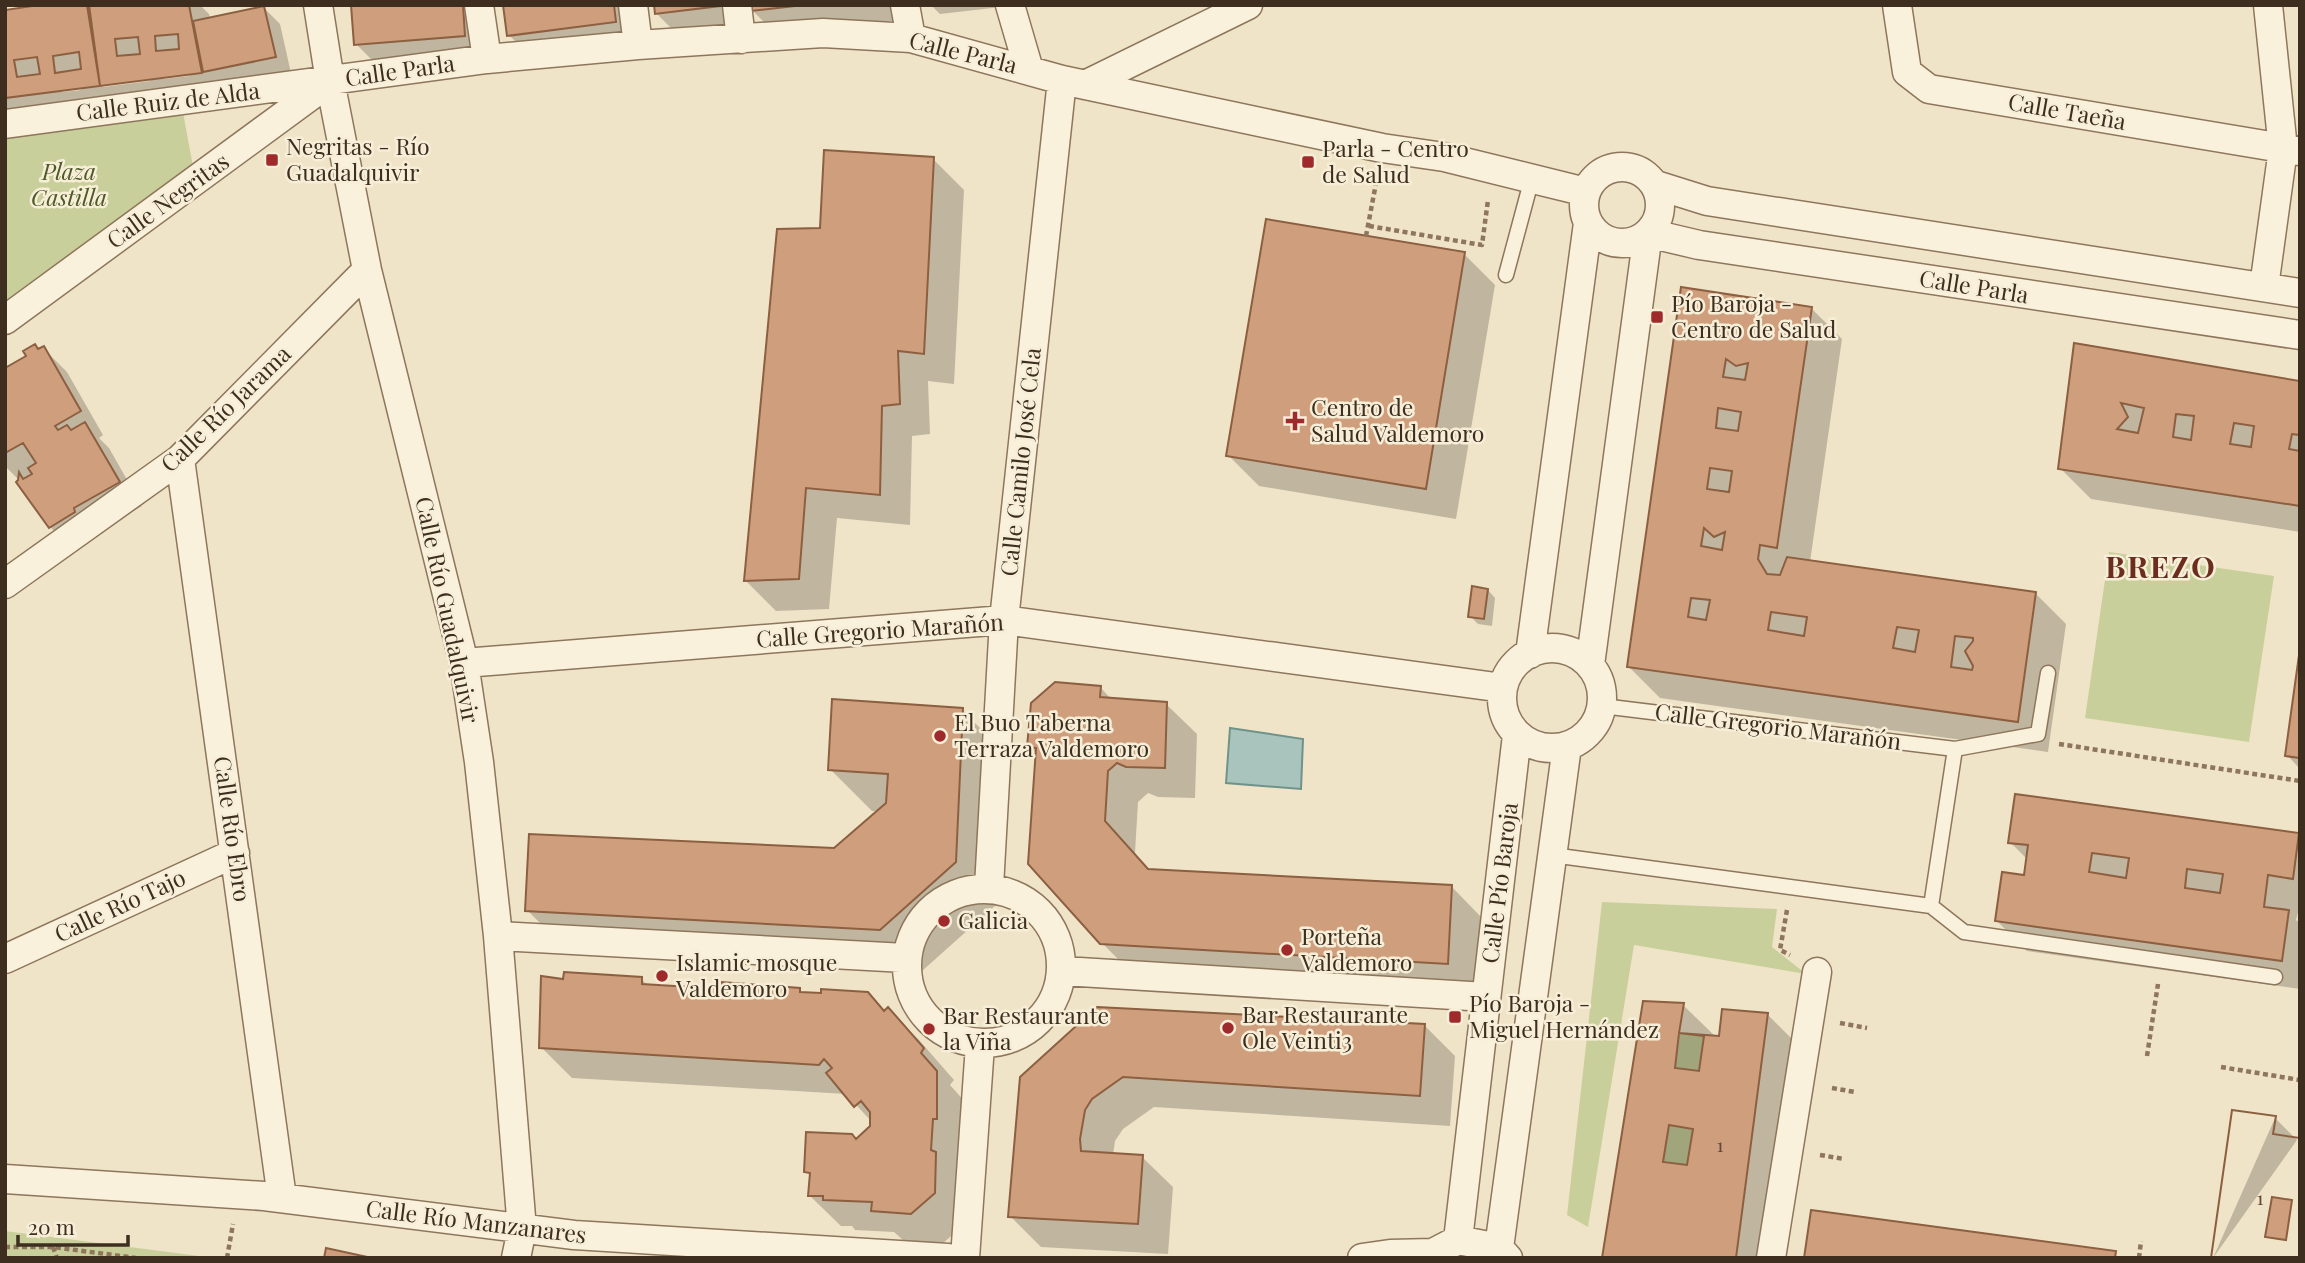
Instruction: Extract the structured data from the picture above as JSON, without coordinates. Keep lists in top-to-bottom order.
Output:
{
  "streets": {
    "street": [
      "Calle Parla",
      "Calle Ruiz de Alda",
      "Calle Taeña",
      "Calle Negritas",
      "Calle Río Jarama",
      "Calle Camilo José Cela",
      "Calle Río Guadalquivir",
      "Calle Gregorio Marañón",
      "Calle Río Ebro",
      "Calle Pío Baroja",
      "Calle Río Tajo",
      "Calle Río Manzanares"
    ]
  },
  "crossings": [
    ["Calle Parla", "Calle Ruiz de Alda"],
    ["Calle Parla", "Calle Negritas"],
    ["Calle Parla", "Calle Camilo José Cela"],
    ["Calle Parla", "Calle Río Guadalquivir"],
    ["Calle Ruiz de Alda", "Calle Negritas"],
    ["Calle Ruiz de Alda", "Calle Río Guadalquivir"],
    ["Calle Negritas", "Calle Río Guadalquivir"],
    ["Calle Río Jarama", "Calle Río Guadalquivir"],
    ["Calle Río Jarama", "Calle Río Ebro"],
    ["Calle Camilo José Cela", "Calle Gregorio Marañón"],
    ["Calle Río Guadalquivir", "Calle Gregorio Marañón"],
    ["Calle Río Guadalquivir", "Calle Río Manzanares"],
    ["Calle Gregorio Marañón", "Calle Pío Baroja"],
    ["Calle Río Ebro", "Calle Río Tajo"],
    ["Calle Río Ebro", "Calle Río Manzanares"]
  ],
  "districts": ["BREZO"],
  "parks": ["Plaza Castilla"],
  "places": {
    "transit": [
      "Negritas - Río Guadalquivir",
      "Parla - Centro de Salud",
      "Pío Baroja - Centro de Salud",
      "Pío Baroja - Miguel Hernández"
    ],
    "health": ["Centro de Salud Valdemoro"],
    "other": [
      "El Buo Taberna Terraza Valdemoro",
      "Galicia",
      "Porteña Valdemoro",
      "Islamic mosque Valdemoro",
      "Bar Restaurante Ole Veinti3",
      "Bar Restaurante la Viña"
    ]
  },
  "house_numbers": ["1", "1"],
  "scale_bar": "20 m"
}
